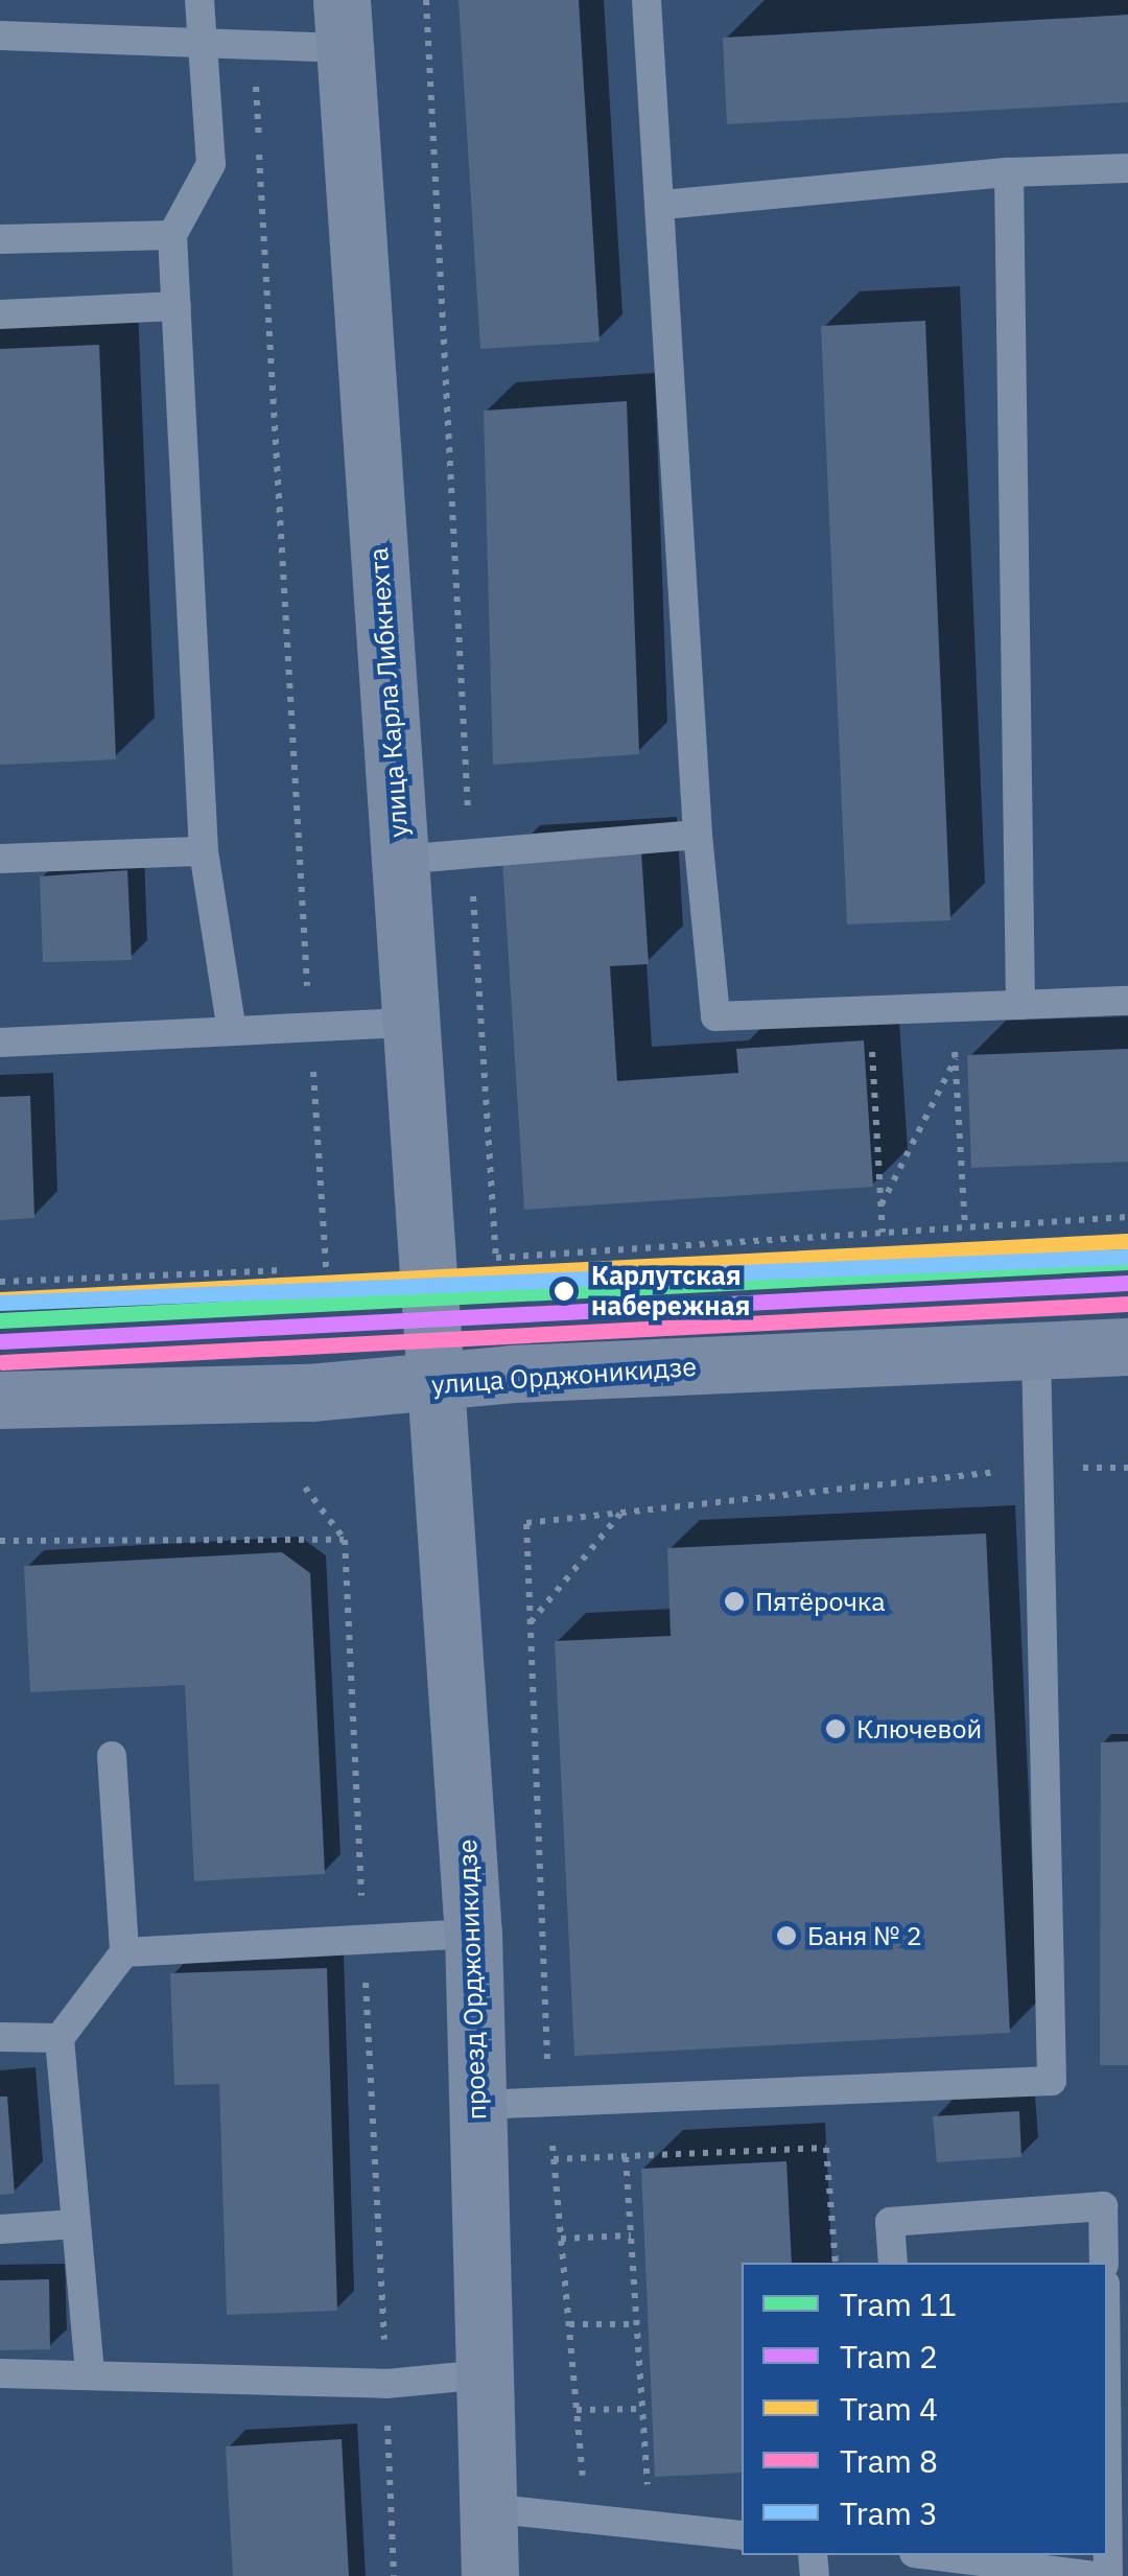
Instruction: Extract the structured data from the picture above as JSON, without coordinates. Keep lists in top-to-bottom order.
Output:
{
  "streets": {
    "main road": ["улица Карла Либкнехта", "улица Орджоникидзе", "проезд Орджоникидзе"]
  },
  "crossings": [
    ["улица Карла Либкнехта", "улица Орджоникидзе"],
    ["улица Карла Либкнехта", "проезд Орджоникидзе"],
    ["улица Орджоникидзе", "проезд Орджоникидзе"]
  ],
  "places": [
    "Карлутская набережная",
    "Пятёрочка",
    "Ключевой",
    "Баня № 2"
  ],
  "lines": [
    "tram line 4",
    "tram line 3",
    "tram line 11",
    "tram line 2",
    "tram line 8"
  ],
  "legend": [
    "Tram 11",
    "Tram 2",
    "Tram 4",
    "Tram 8",
    "Tram 3"
  ]
}
